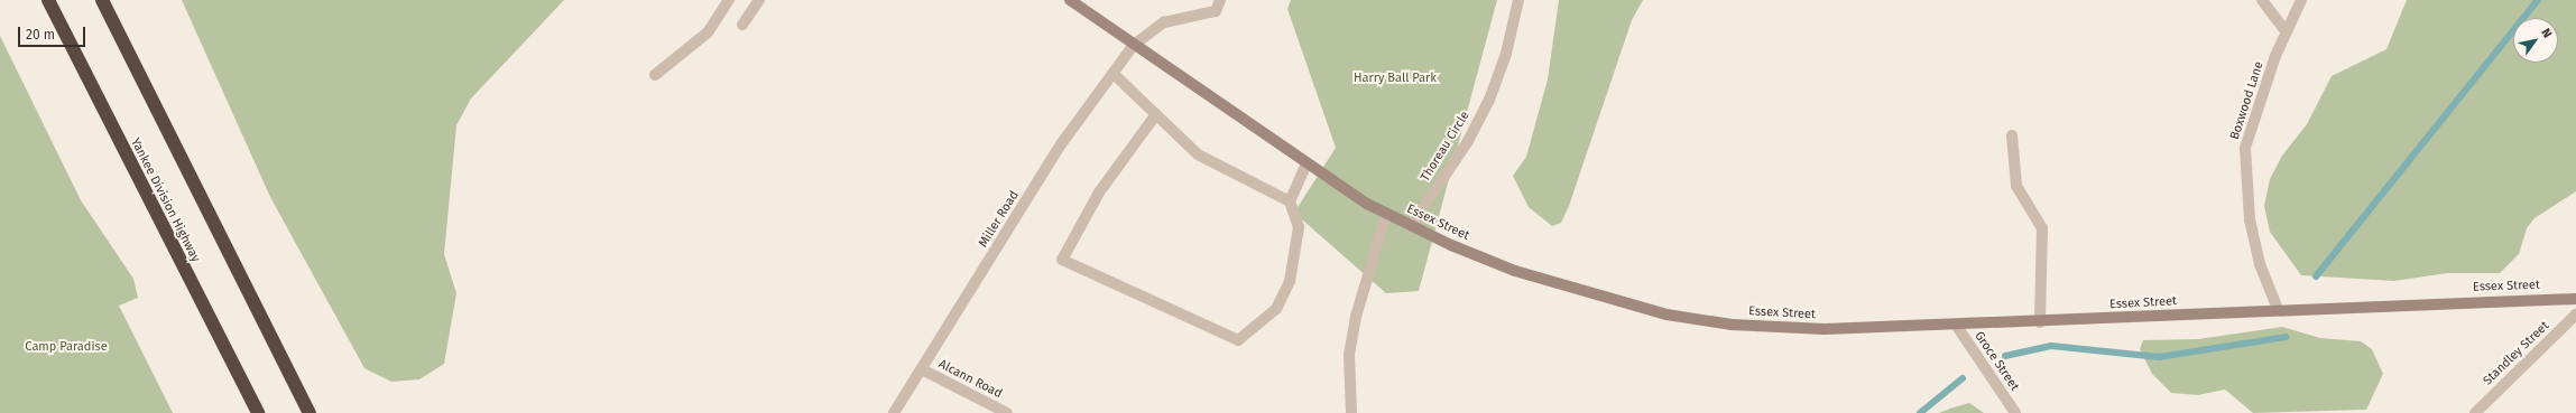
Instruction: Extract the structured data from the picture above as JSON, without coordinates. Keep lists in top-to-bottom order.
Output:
{
  "streets": {
    "highway": ["Yankee Division Highway"],
    "main road": ["Essex Street"],
    "street": [
      "Boxwood Lane",
      "Thoreau Circle",
      "Miller Road",
      "Standley Street",
      "Groce Street",
      "Alcann Road"
    ]
  },
  "crossings": [
    ["Boxwood Lane", "Essex Street"],
    ["Thoreau Circle", "Essex Street"],
    ["Miller Road", "Essex Street"],
    ["Miller Road", "Alcann Road"],
    ["Essex Street", "Groce Street"]
  ],
  "parks": ["Harry Ball Park", "Camp Paradise"],
  "scale_bar": "20 m",
  "north": "top right"
}
